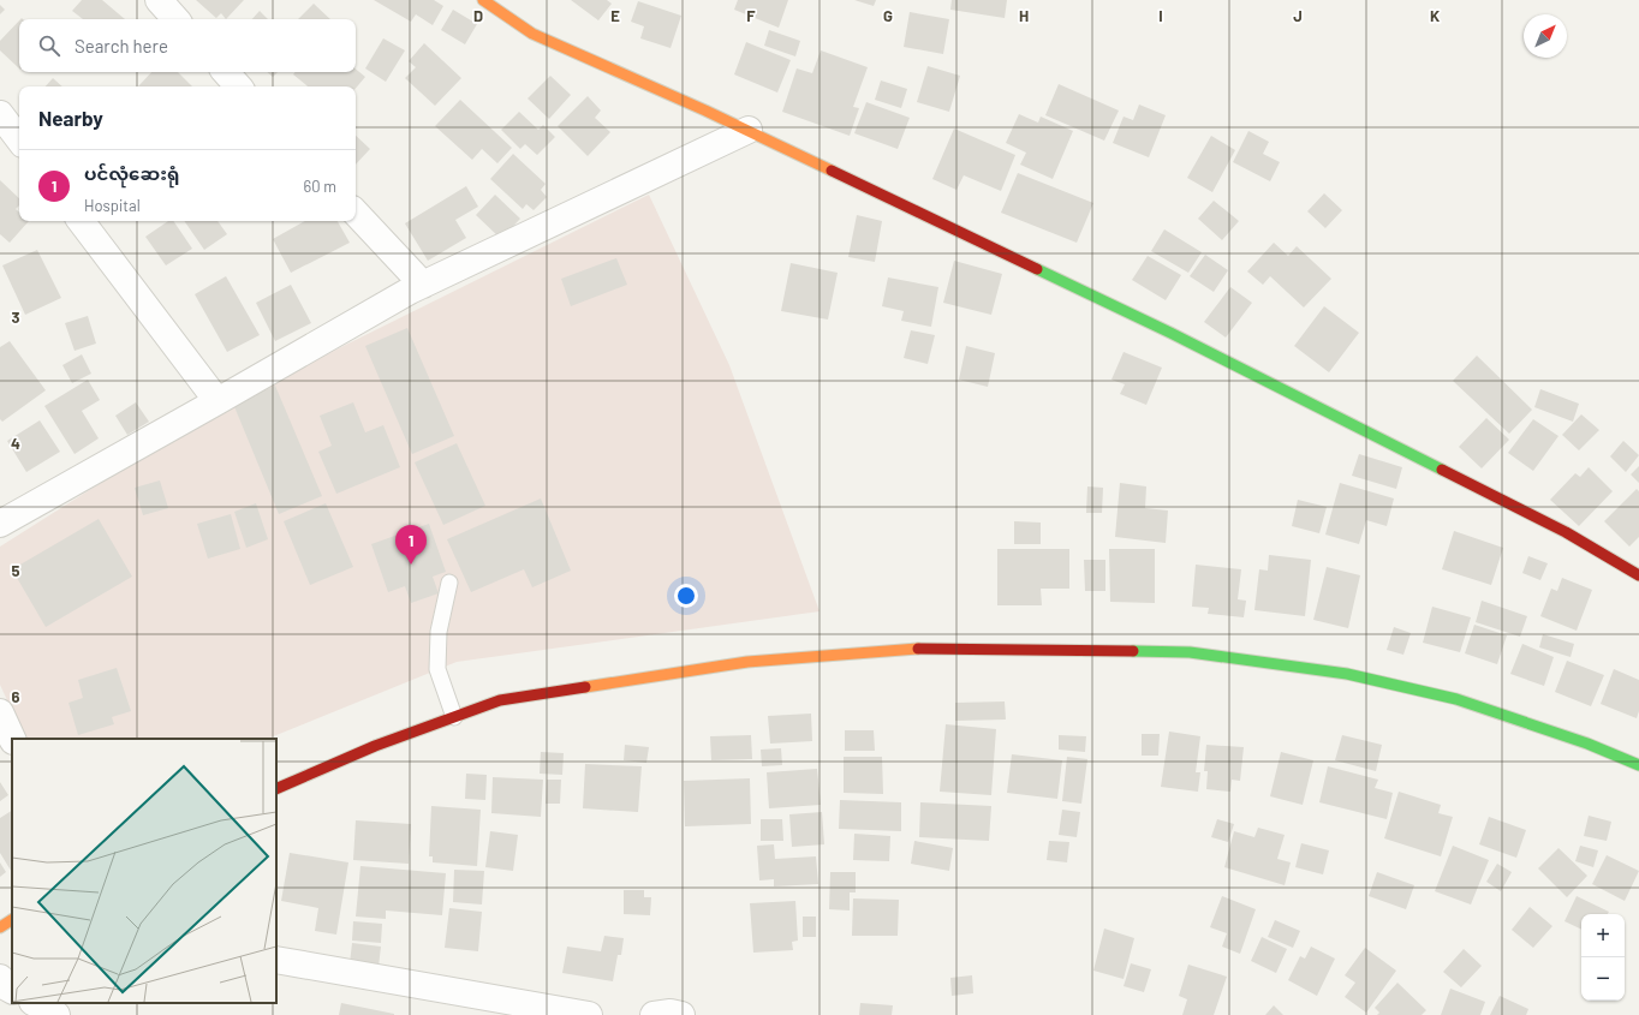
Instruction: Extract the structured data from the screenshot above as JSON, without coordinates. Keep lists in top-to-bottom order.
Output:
{
  "north": "top right",
  "page": {
    "search": "Search here",
    "heading": "Nearby",
    "list": [
      {
        "mark": "1",
        "name": "ပင်လုံဆေးရုံ",
        "note": "Hospital",
        "value": "60 m"
      }
    ],
    "pins": "1",
    "map_buttons": ["+", "−"]
  },
  "grid": {
    "columns": [
      "D",
      "E",
      "F",
      "G",
      "H",
      "I",
      "J",
      "K"
    ],
    "rows": [
      "3",
      "4",
      "5",
      "6"
    ]
  }
}
